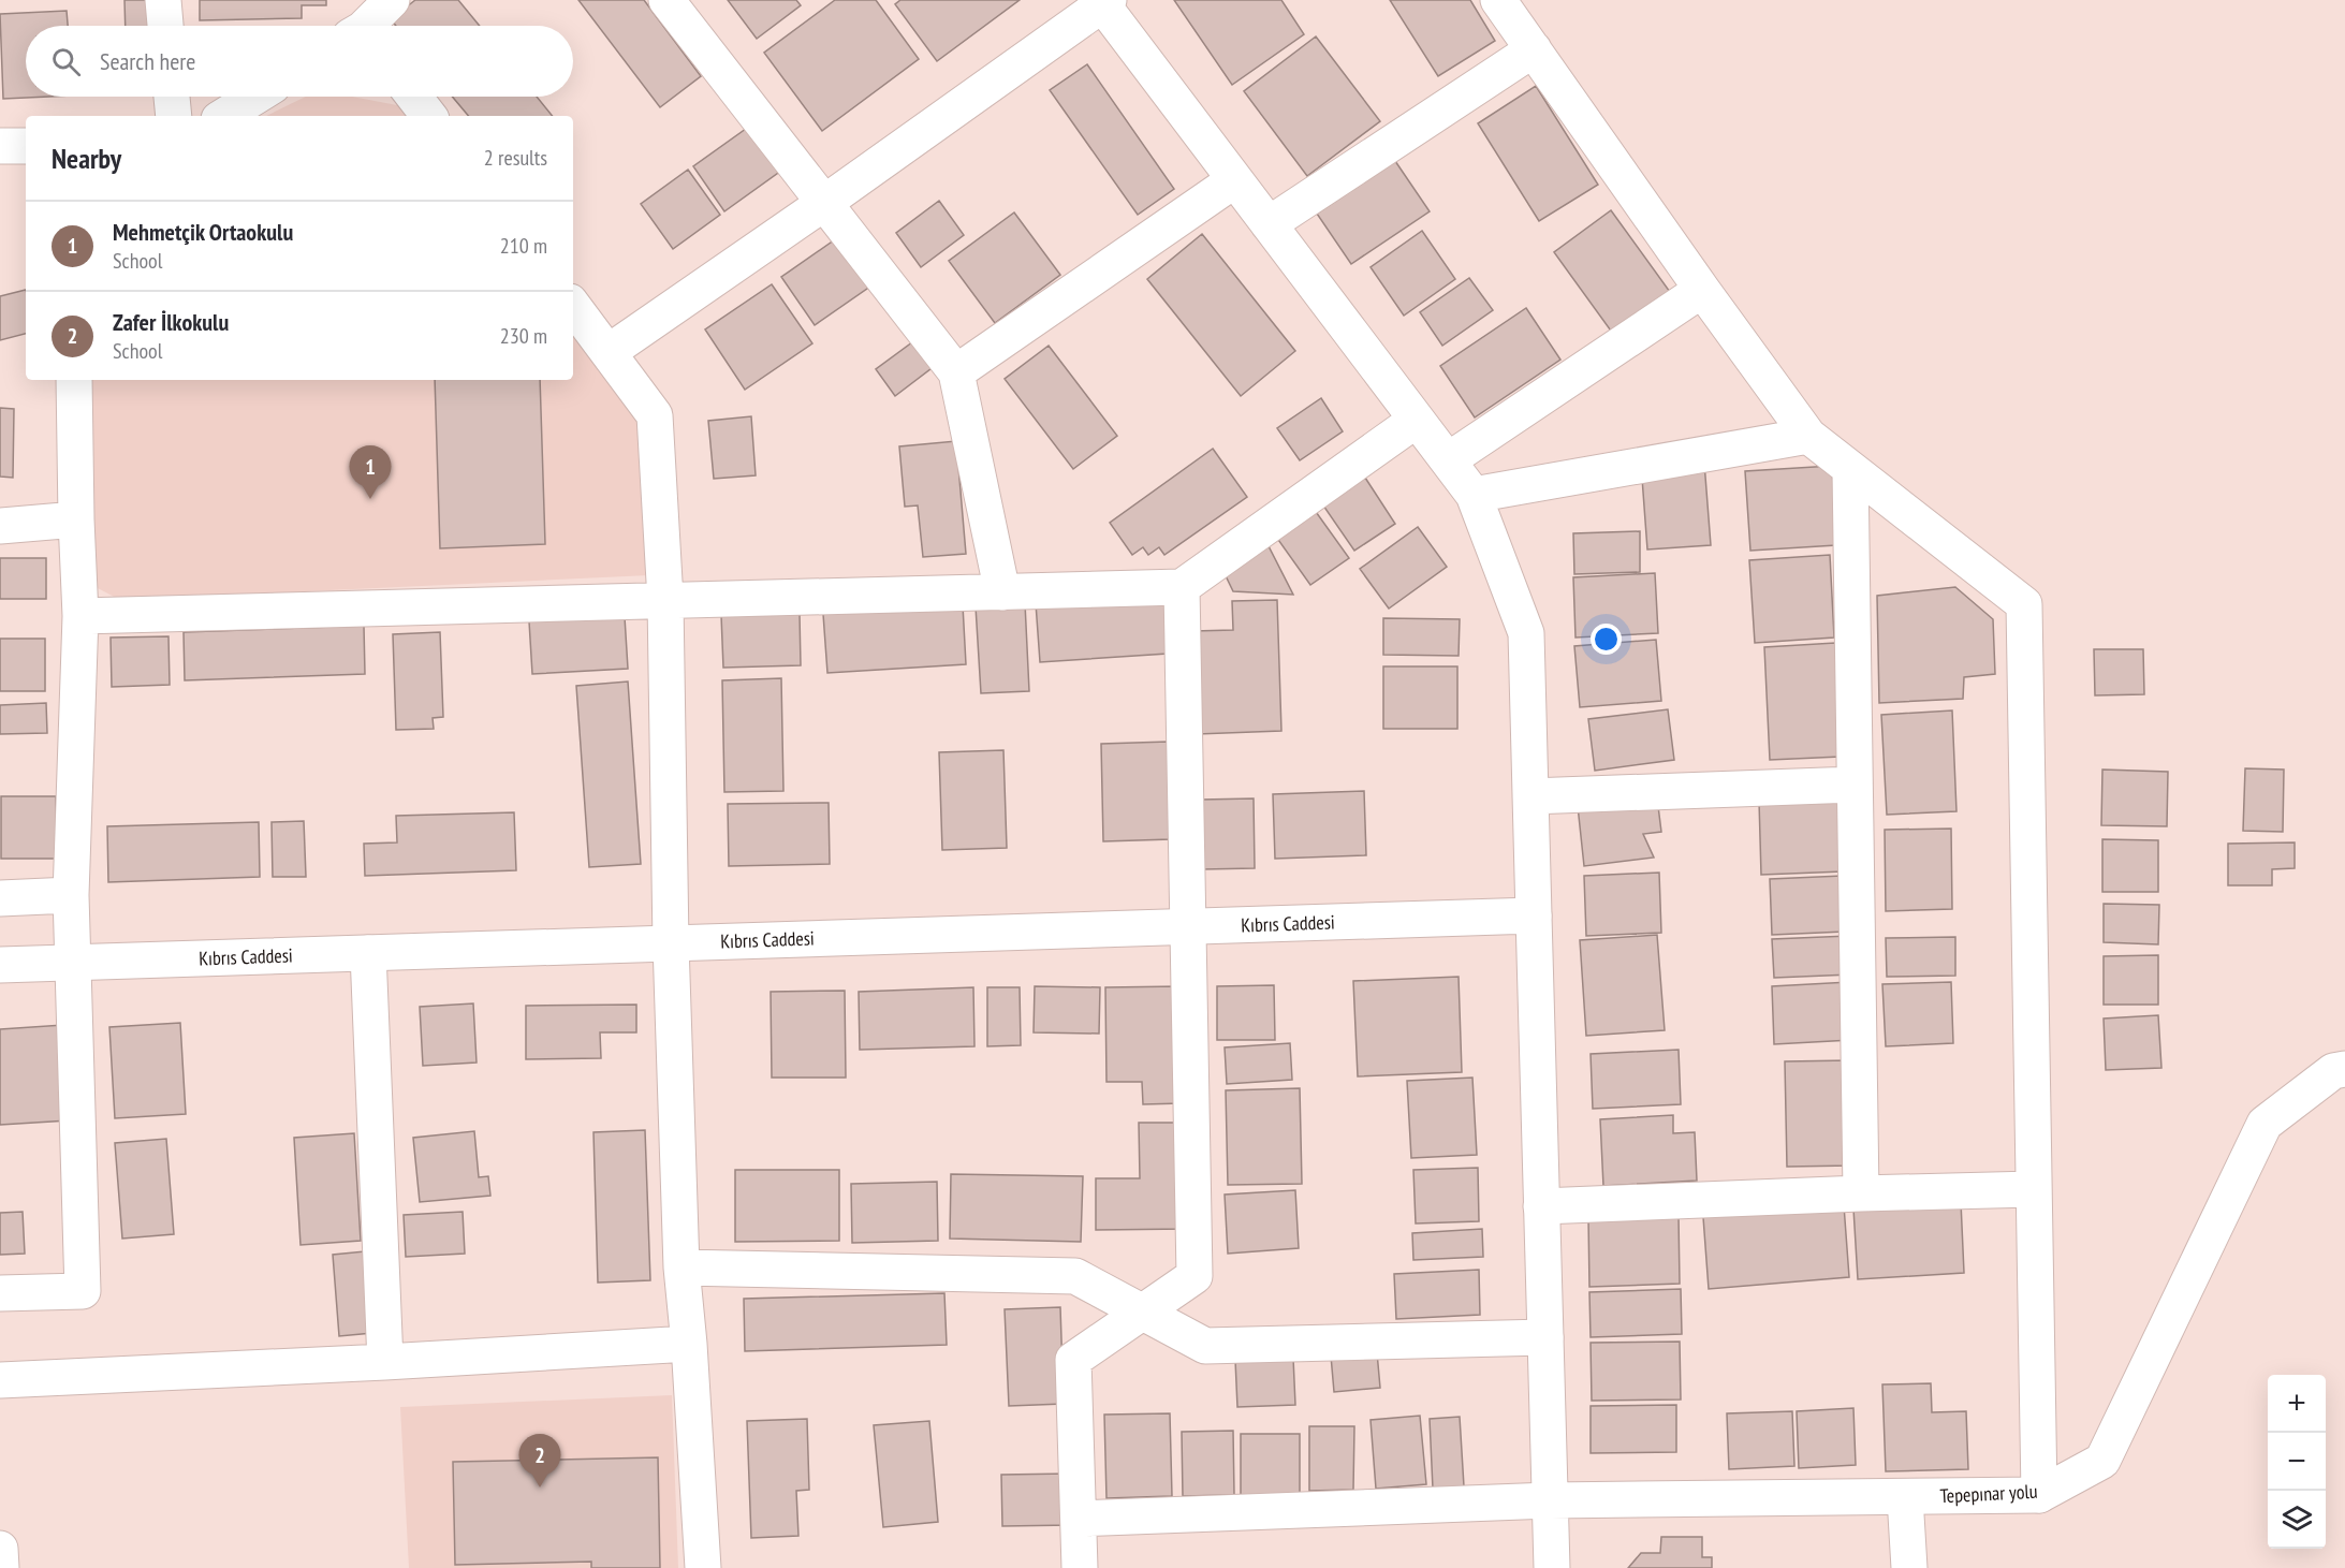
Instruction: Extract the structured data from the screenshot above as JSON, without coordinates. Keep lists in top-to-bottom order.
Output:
{
  "streets": {
    "street": ["Kıbrıs Caddesi", "Tepepınar yolu"]
  },
  "page": {
    "search": "Search here",
    "heading": ["Nearby", "2 results"],
    "list": [
      {
        "mark": "1",
        "name": "Mehmetçik Ortaokulu",
        "note": "School",
        "value": "210 m"
      },
      {
        "mark": "2",
        "name": "Zafer İlkokulu",
        "note": "School",
        "value": "230 m"
      }
    ],
    "pins": ["1", "2"],
    "map_buttons": ["+", "−"]
  }
}
